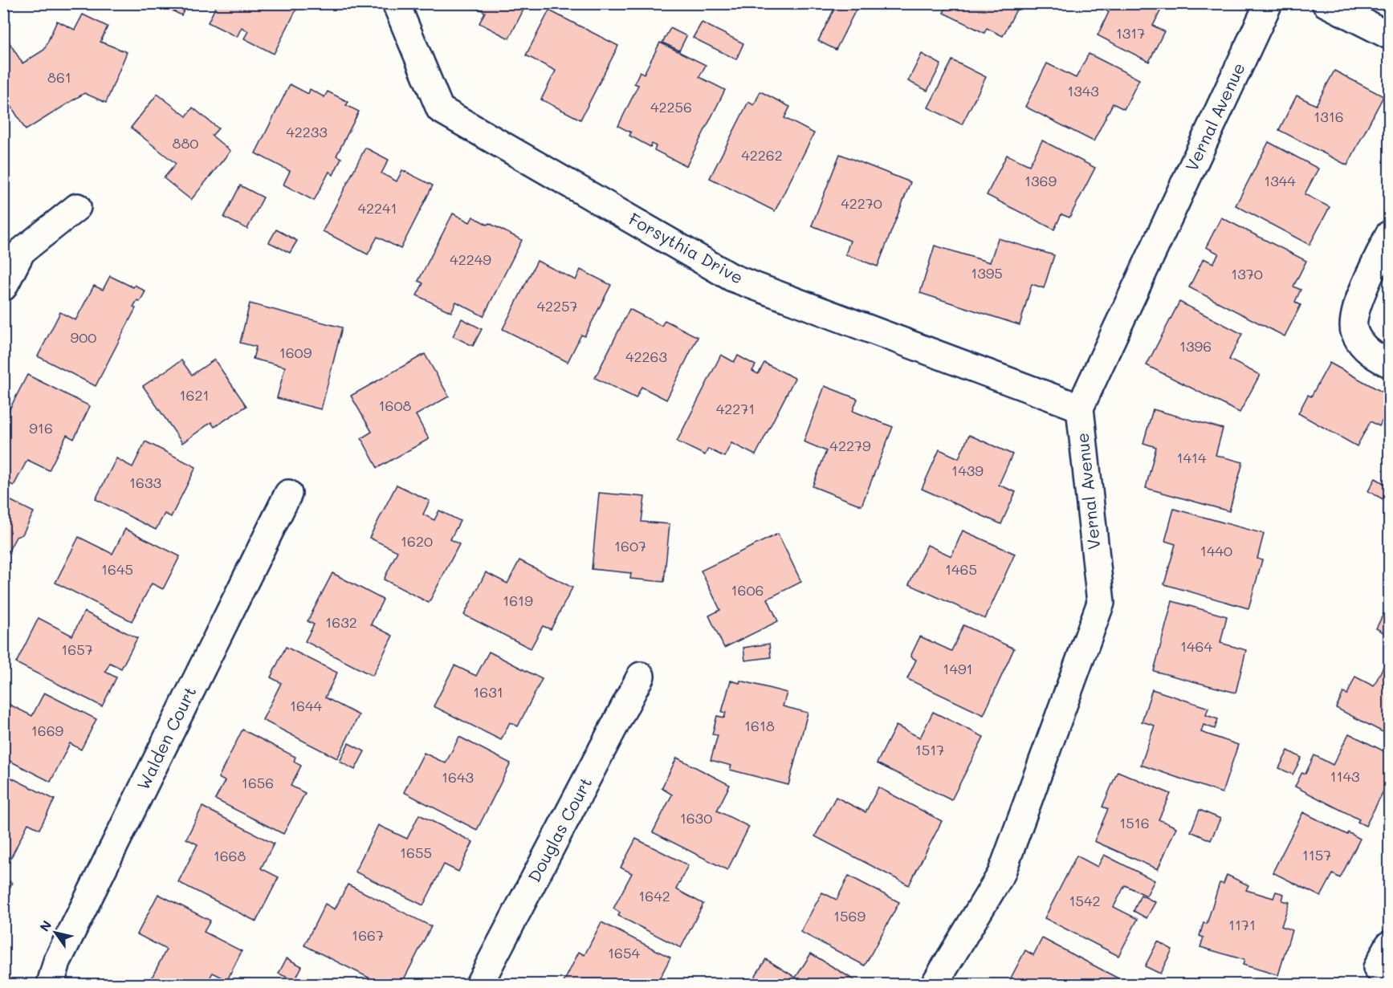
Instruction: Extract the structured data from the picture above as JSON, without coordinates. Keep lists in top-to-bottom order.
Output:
{
  "streets": {
    "street": [
      "Vernal Avenue",
      "Forsythia Drive",
      "Walden Court",
      "Douglas Court"
    ]
  },
  "crossings": [
    ["Vernal Avenue", "Forsythia Drive"]
  ],
  "house_numbers": [
    "1317",
    "861",
    "1343",
    "42256",
    "1316",
    "42233",
    "880",
    "42262",
    "1369",
    "1344",
    "42270",
    "42241",
    "42249",
    "1395",
    "1370",
    "42257",
    "900",
    "1396",
    "1609",
    "42263",
    "1621",
    "1608",
    "42271",
    "916",
    "42279",
    "1414",
    "1439",
    "1633",
    "1620",
    "1607",
    "1440",
    "1645",
    "1465",
    "1606",
    "1619",
    "1632",
    "1464",
    "1657",
    "1491",
    "1631",
    "1644",
    "1618",
    "1669",
    "1517",
    "1143",
    "1643",
    "1656",
    "1630",
    "1516",
    "1655",
    "1157",
    "1668",
    "1642",
    "1542",
    "1569",
    "1171",
    "1667",
    "1654"
  ],
  "north": "top left"
}
